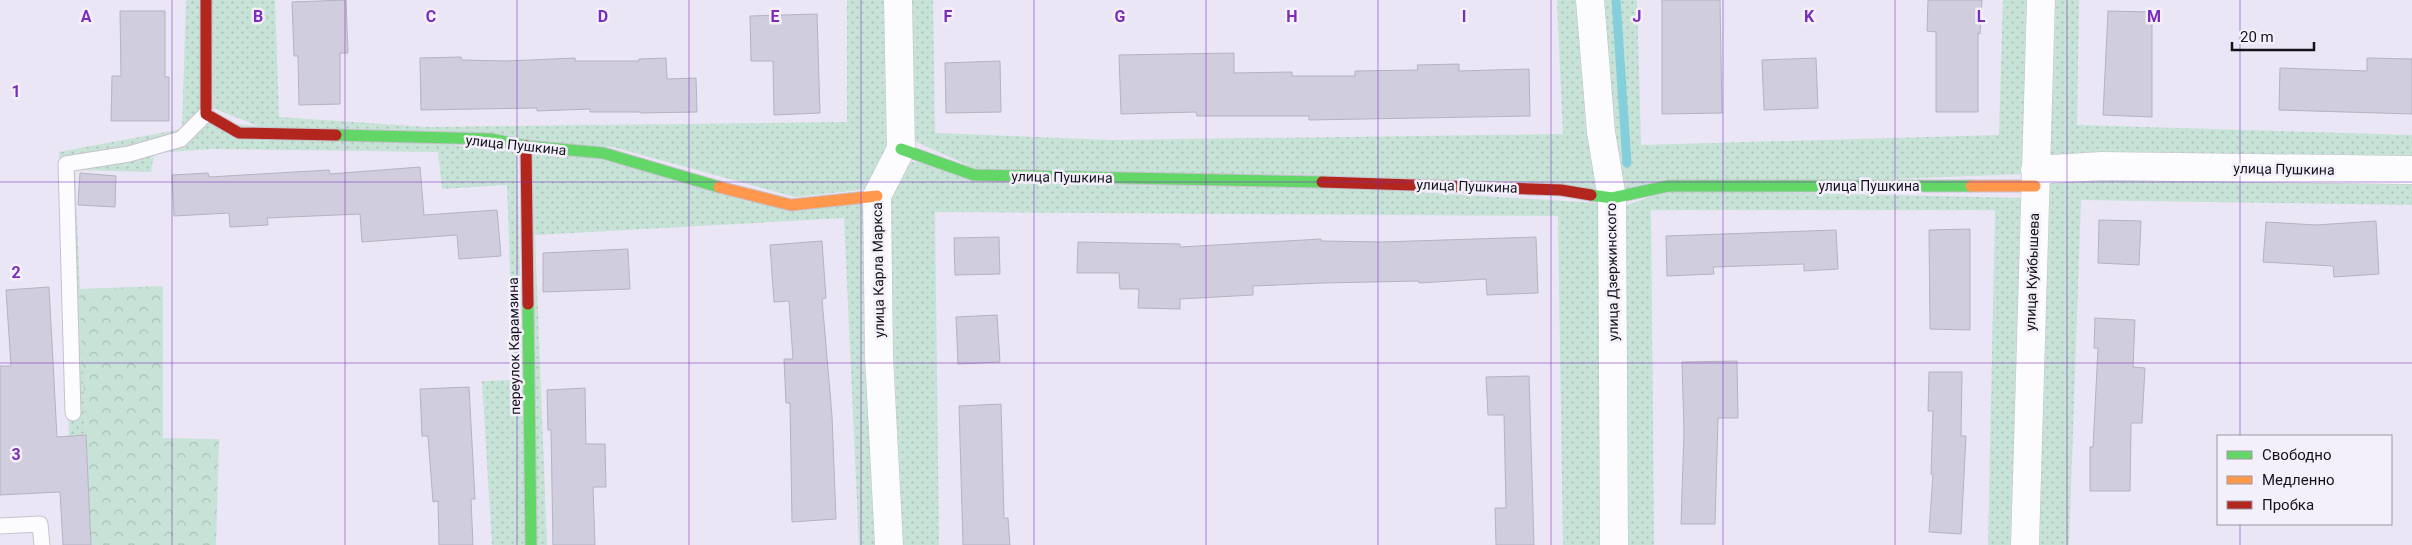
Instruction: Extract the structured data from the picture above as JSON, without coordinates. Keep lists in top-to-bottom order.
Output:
{
  "streets": {
    "street": [
      "улица Пушкина",
      "улица Карла Маркса",
      "улица Дзержинского",
      "улица Куйбышева",
      "переулок Карамзина"
    ]
  },
  "crossings": [
    ["улица Пушкина", "улица Карла Маркса"],
    ["улица Пушкина", "улица Дзержинского"],
    ["улица Пушкина", "улица Куйбышева"],
    ["улица Пушкина", "переулок Карамзина"]
  ],
  "legend": ["Свободно", "Медленно", "Пробка"],
  "scale_bar": "20 m",
  "grid": {
    "columns": [
      "A",
      "B",
      "C",
      "D",
      "E",
      "F",
      "G",
      "H",
      "I",
      "J",
      "K",
      "L",
      "M"
    ],
    "rows": ["1", "2", "3"]
  }
}
